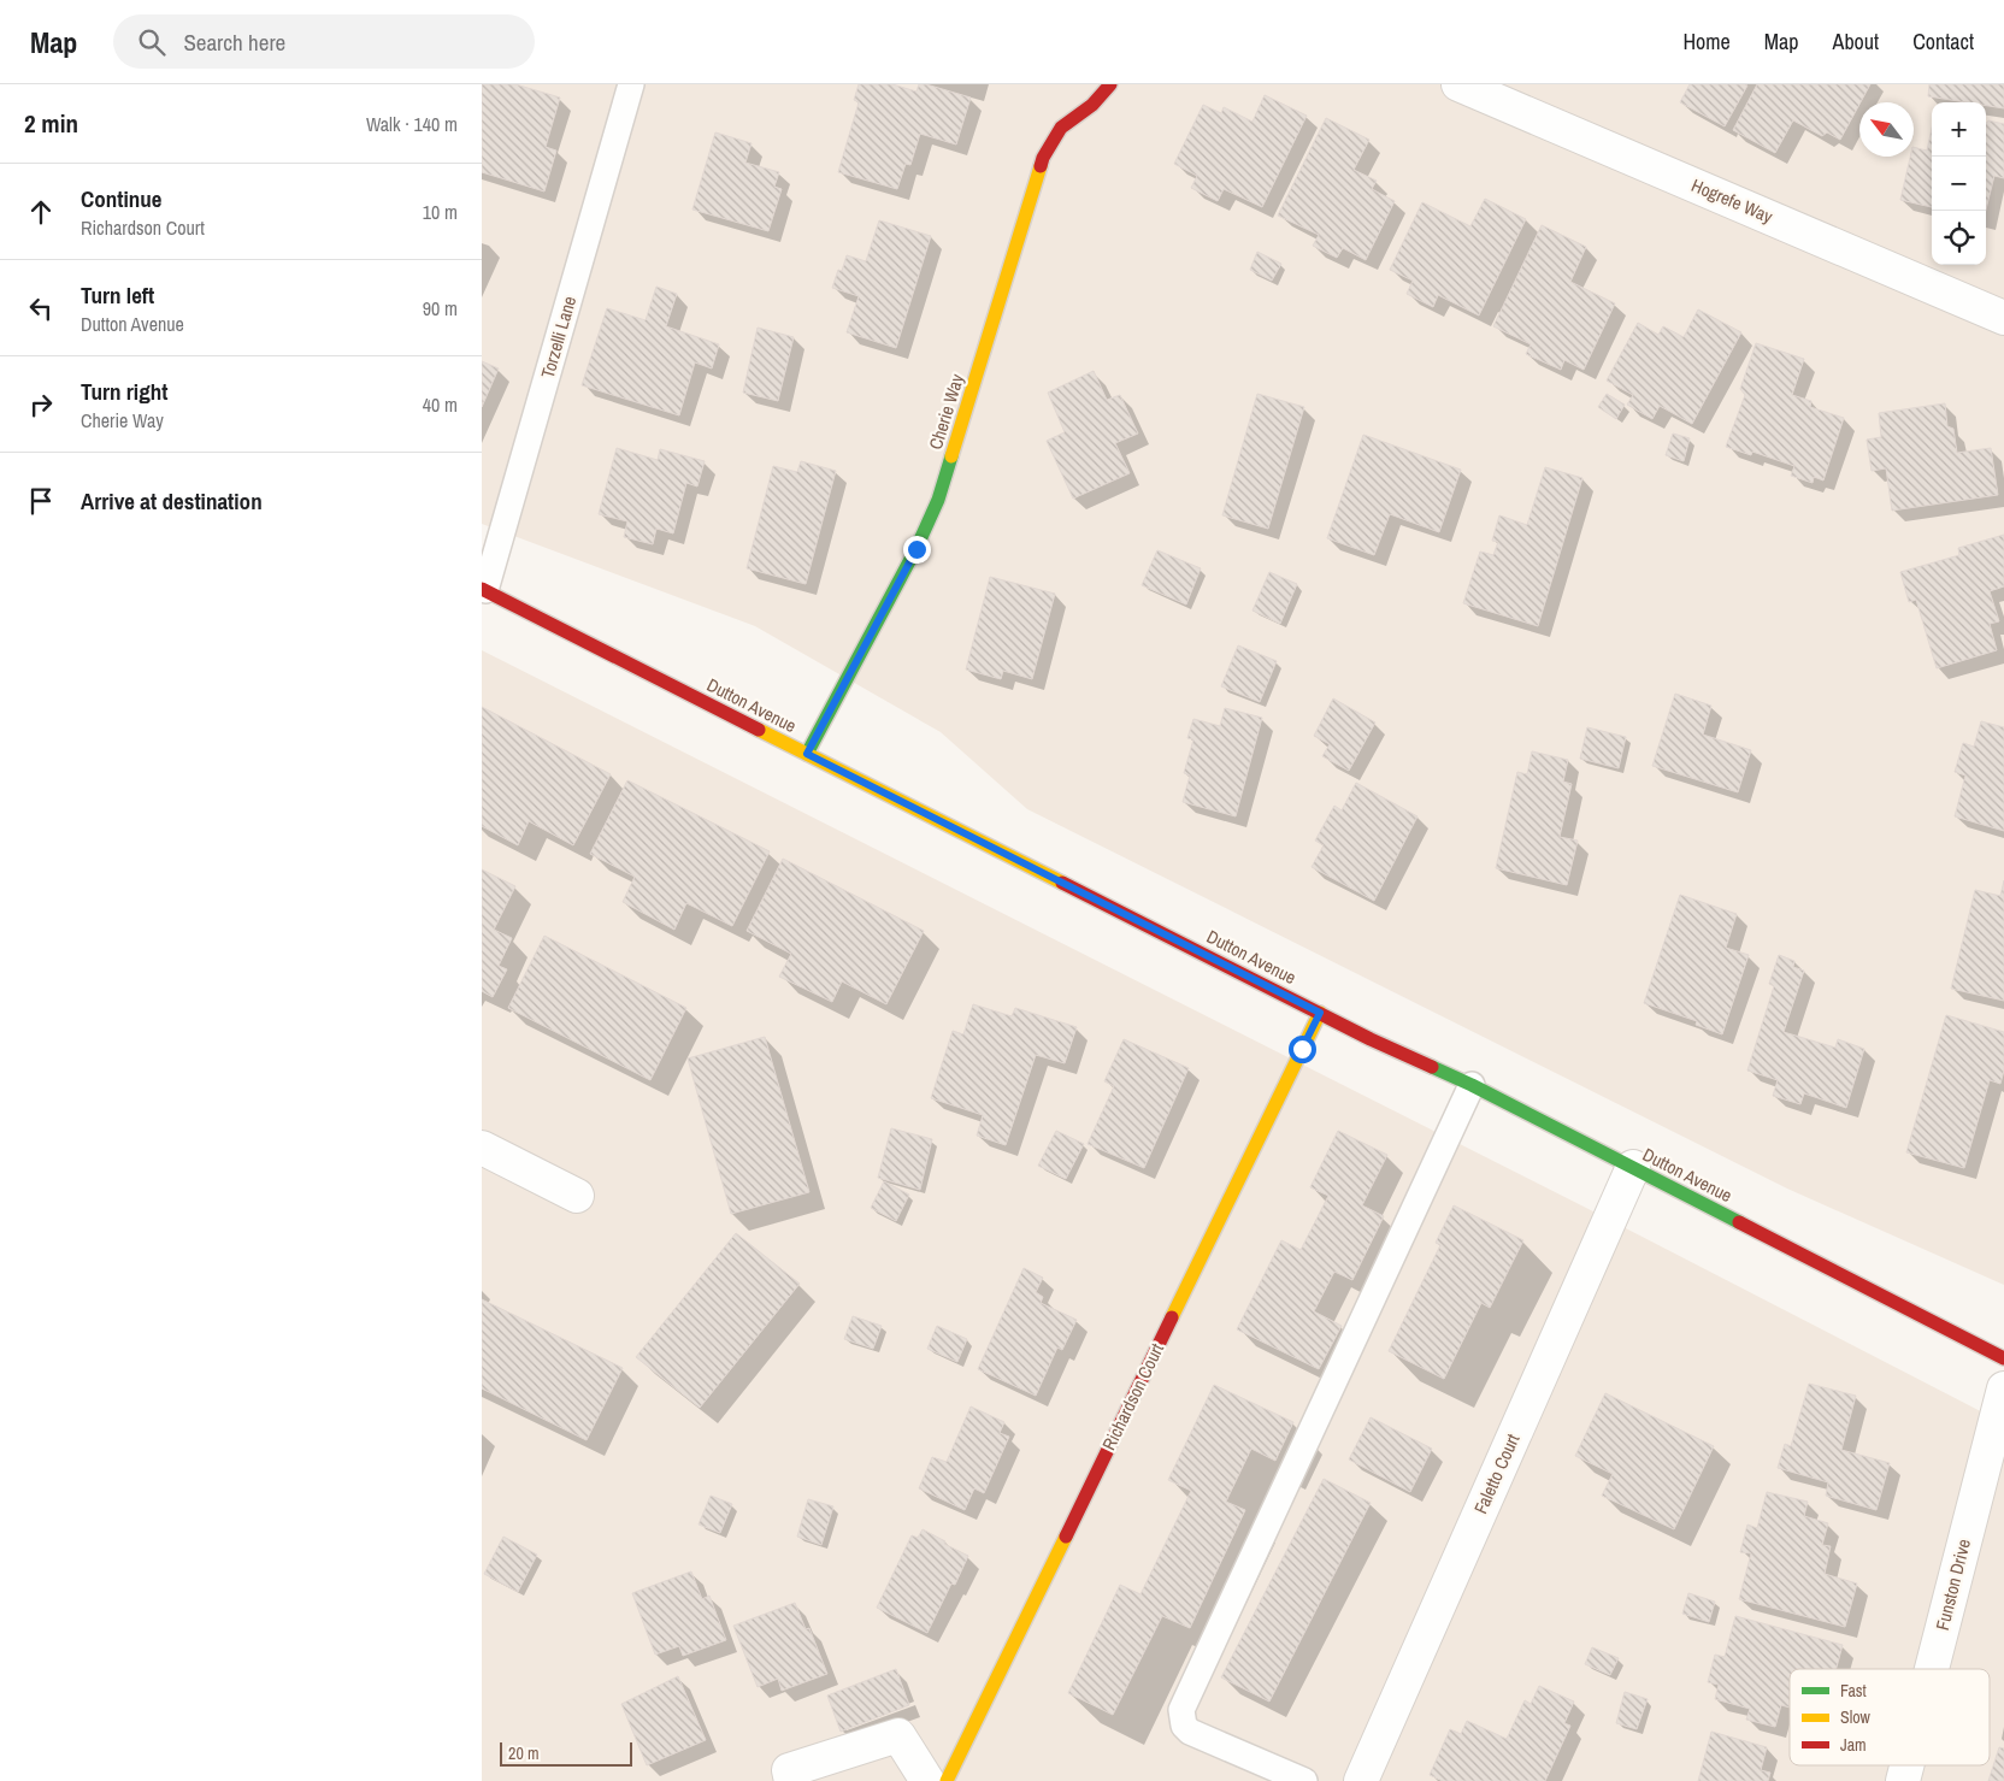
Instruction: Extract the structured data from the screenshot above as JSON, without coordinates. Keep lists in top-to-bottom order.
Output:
{
  "streets": {
    "main road": ["Cherie Way", "Dutton Avenue", "Richardson Court"],
    "street": ["Hogrefe Way", "Faletto Court", "Funston Drive"],
    "lane": ["Torzelli Lane"]
  },
  "crossings": [
    ["Torzelli Lane", "Dutton Avenue"],
    ["Cherie Way", "Dutton Avenue"],
    ["Dutton Avenue", "Richardson Court"],
    ["Dutton Avenue", "Faletto Court"]
  ],
  "legend": ["Fast", "Slow", "Jam"],
  "scale_bar": "20 m",
  "north": "top left",
  "page": {
    "header": "Map",
    "search": "Search here",
    "nav": [
      "Home",
      "Map",
      "About",
      "Contact"
    ],
    "heading": ["2 min", "Walk · 140 m"],
    "map_buttons": ["+", "−"],
    "list": [
      ["Continue", "Richardson Court", "10 m"],
      ["Turn left", "Dutton Avenue", "90 m"],
      ["Turn right", "Cherie Way", "40 m"],
      "Arrive at destination"
    ],
    "scale": "20 m"
  }
}
